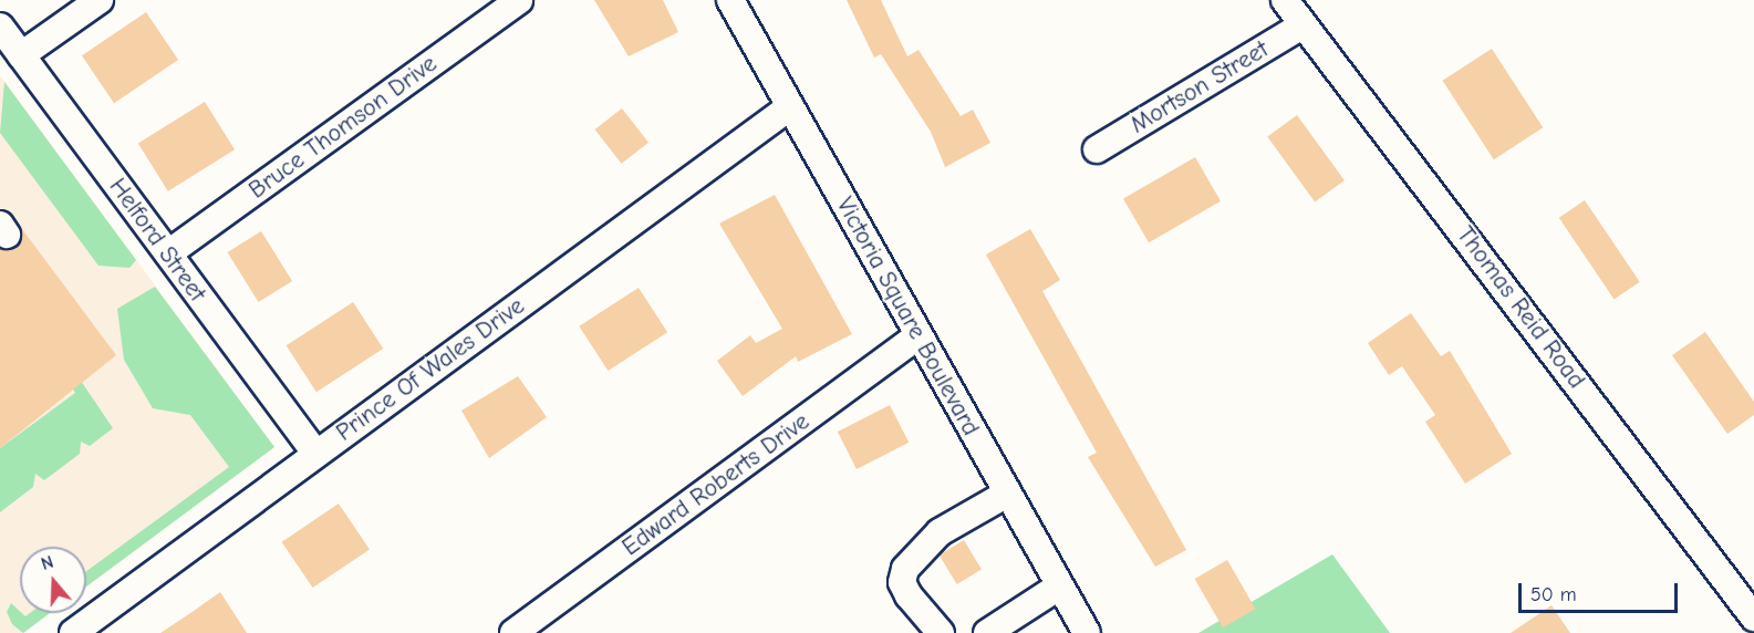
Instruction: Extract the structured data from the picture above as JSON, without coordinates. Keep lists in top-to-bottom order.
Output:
{
  "streets": {
    "street": [
      "Mortson Street",
      "Bruce Thomson Drive",
      "Helford Street",
      "Thomas Reid Road",
      "Victoria Square Boulevard",
      "Prince Of Wales Drive",
      "Edward Roberts Drive"
    ]
  },
  "crossings": [
    ["Mortson Street", "Thomas Reid Road"],
    ["Bruce Thomson Drive", "Helford Street"],
    ["Helford Street", "Prince Of Wales Drive"],
    ["Victoria Square Boulevard", "Prince Of Wales Drive"],
    ["Victoria Square Boulevard", "Edward Roberts Drive"]
  ],
  "scale_bar": "50 m",
  "north": "top"
}
